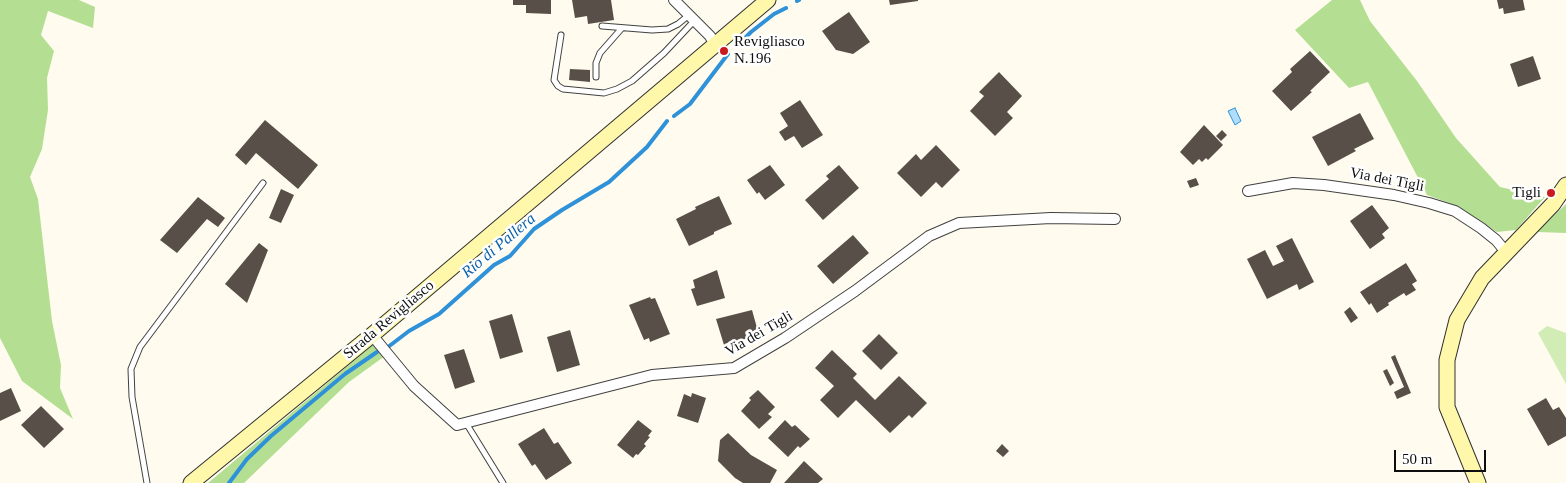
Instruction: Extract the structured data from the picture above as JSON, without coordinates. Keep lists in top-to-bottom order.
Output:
{
  "streets": {
    "street": ["Via dei Tigli", "Strada Revigliasco"]
  },
  "water": ["Rio di Pallera"],
  "places": ["Revigliasco N.196", "Tigli"],
  "scale_bar": "50 m"
}
